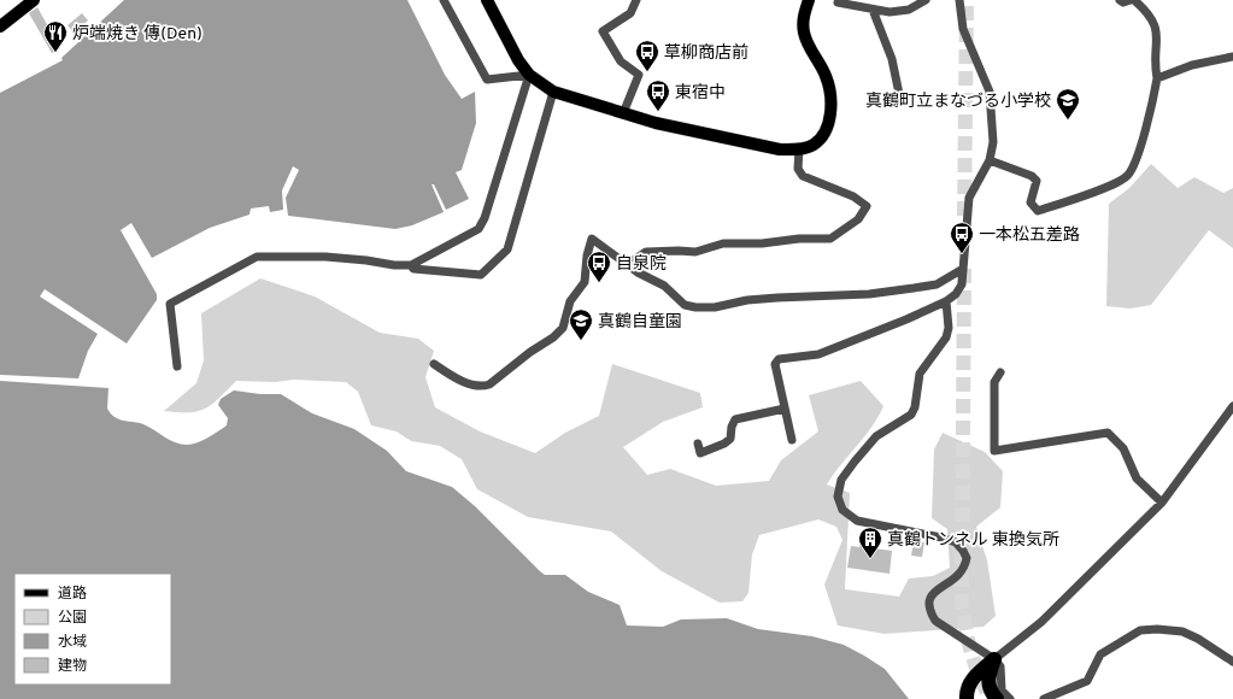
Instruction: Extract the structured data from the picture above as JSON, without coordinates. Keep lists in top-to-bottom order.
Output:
{
  "places": {
    "restaurant": ["炉端焼き 傳(Den)"],
    "bus stop": [
      "草柳商店前",
      "東宿中",
      "一本松五差路",
      "自泉院"
    ],
    "school or university": ["真鶴町立まなづる小学校", "真鶴自童園"],
    "building": ["真鶴トンネル 東換気所"]
  },
  "legend": [
    "道路",
    "公園",
    "水域",
    "建物"
  ]
}
